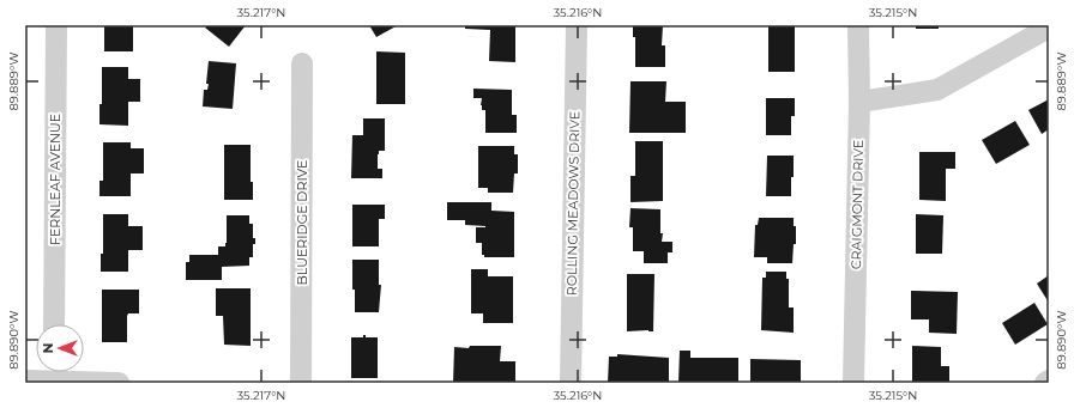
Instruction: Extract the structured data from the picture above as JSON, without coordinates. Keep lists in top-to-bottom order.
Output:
{
  "streets": {
    "street": [
      "FERNLEAF AVENUE",
      "ROLLING MEADOWS DRIVE",
      "CRAIGMONT DRIVE",
      "BLUERIDGE DRIVE"
    ]
  },
  "north": "left",
  "coordinates": [
    "35.217°N",
    "35.216°N",
    "35.215°N",
    "89.889°W",
    "89.890°W"
  ]
}
